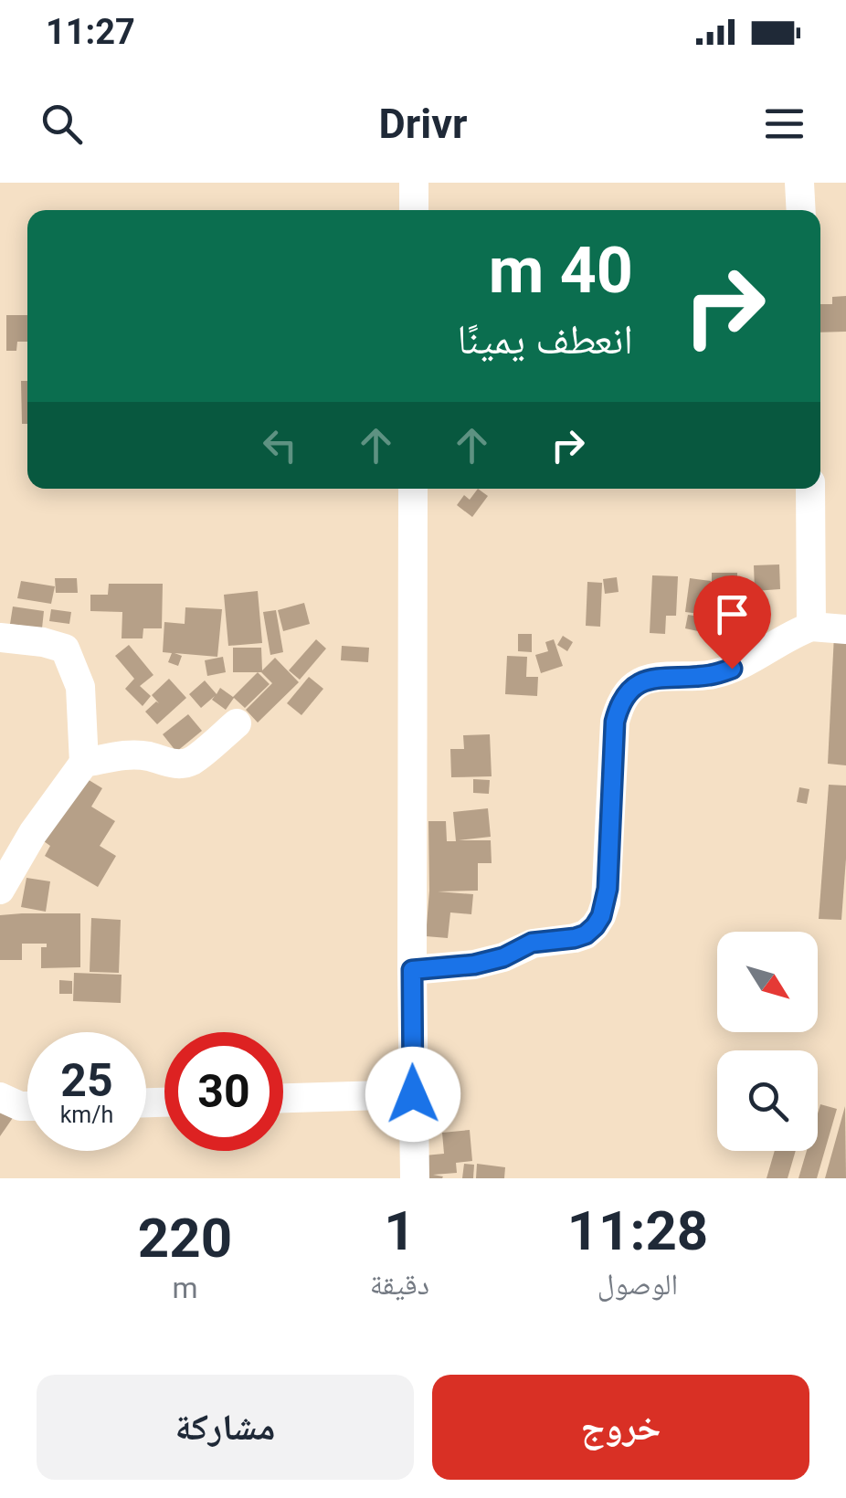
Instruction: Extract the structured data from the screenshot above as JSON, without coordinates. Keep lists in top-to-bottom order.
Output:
{
  "north": "bottom right",
  "page": {
    "status": "11:27",
    "header": "Drivr",
    "turn": ["40 m", "انعطف يمينًا"],
    "speed": "25 km/h",
    "limit": "30",
    "eta": [
      "11:28",
      "الوصول",
      "1",
      "دقيقة",
      "220",
      "m"
    ],
    "buttons": ["خروج", "مشاركة"]
  }
}
